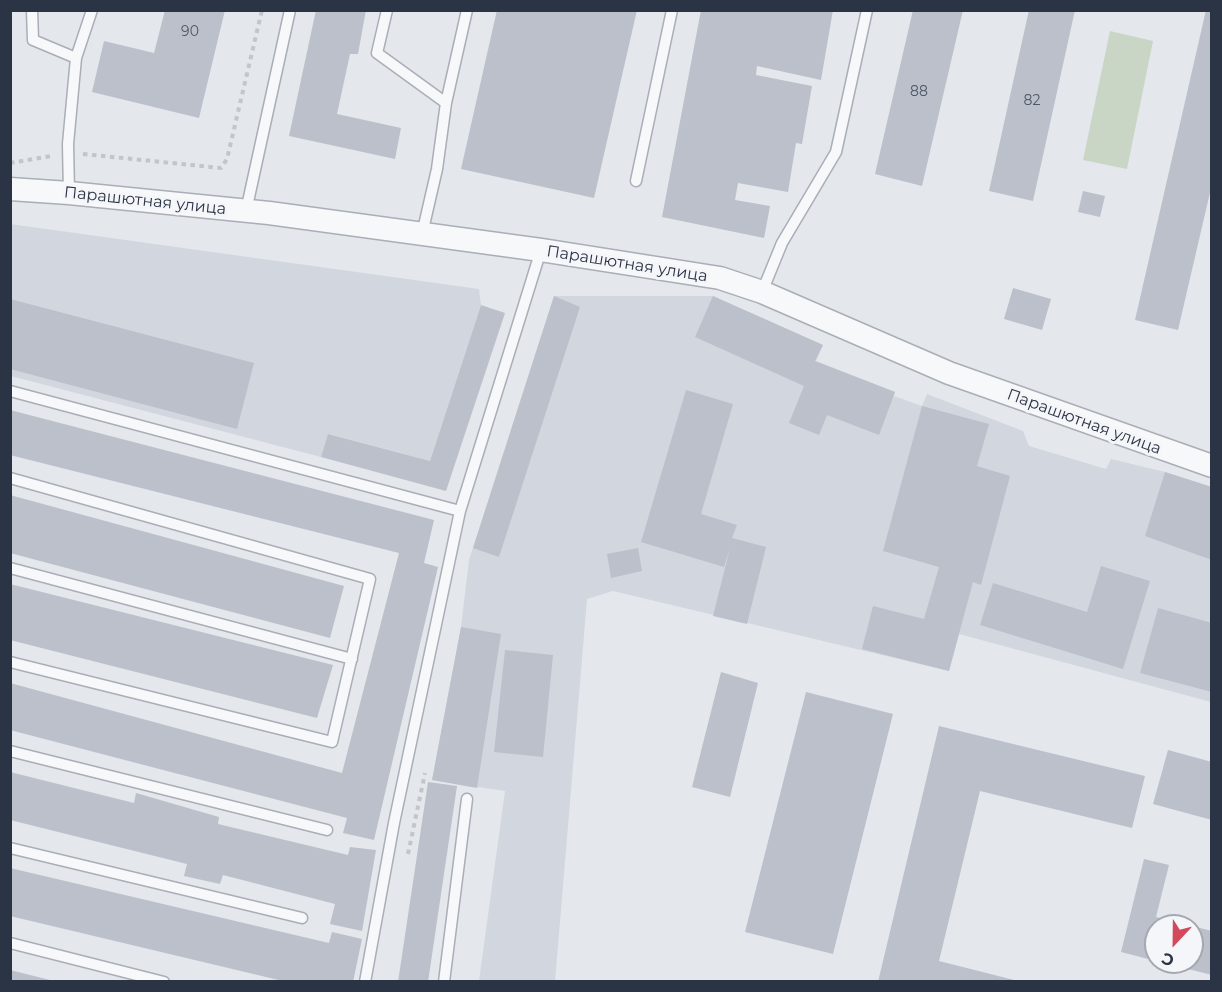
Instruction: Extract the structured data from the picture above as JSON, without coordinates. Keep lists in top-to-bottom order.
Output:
{
  "streets": {
    "street": ["Парашютная улица"]
  },
  "house_numbers": ["90", "88", "82"],
  "north": "bottom"
}
